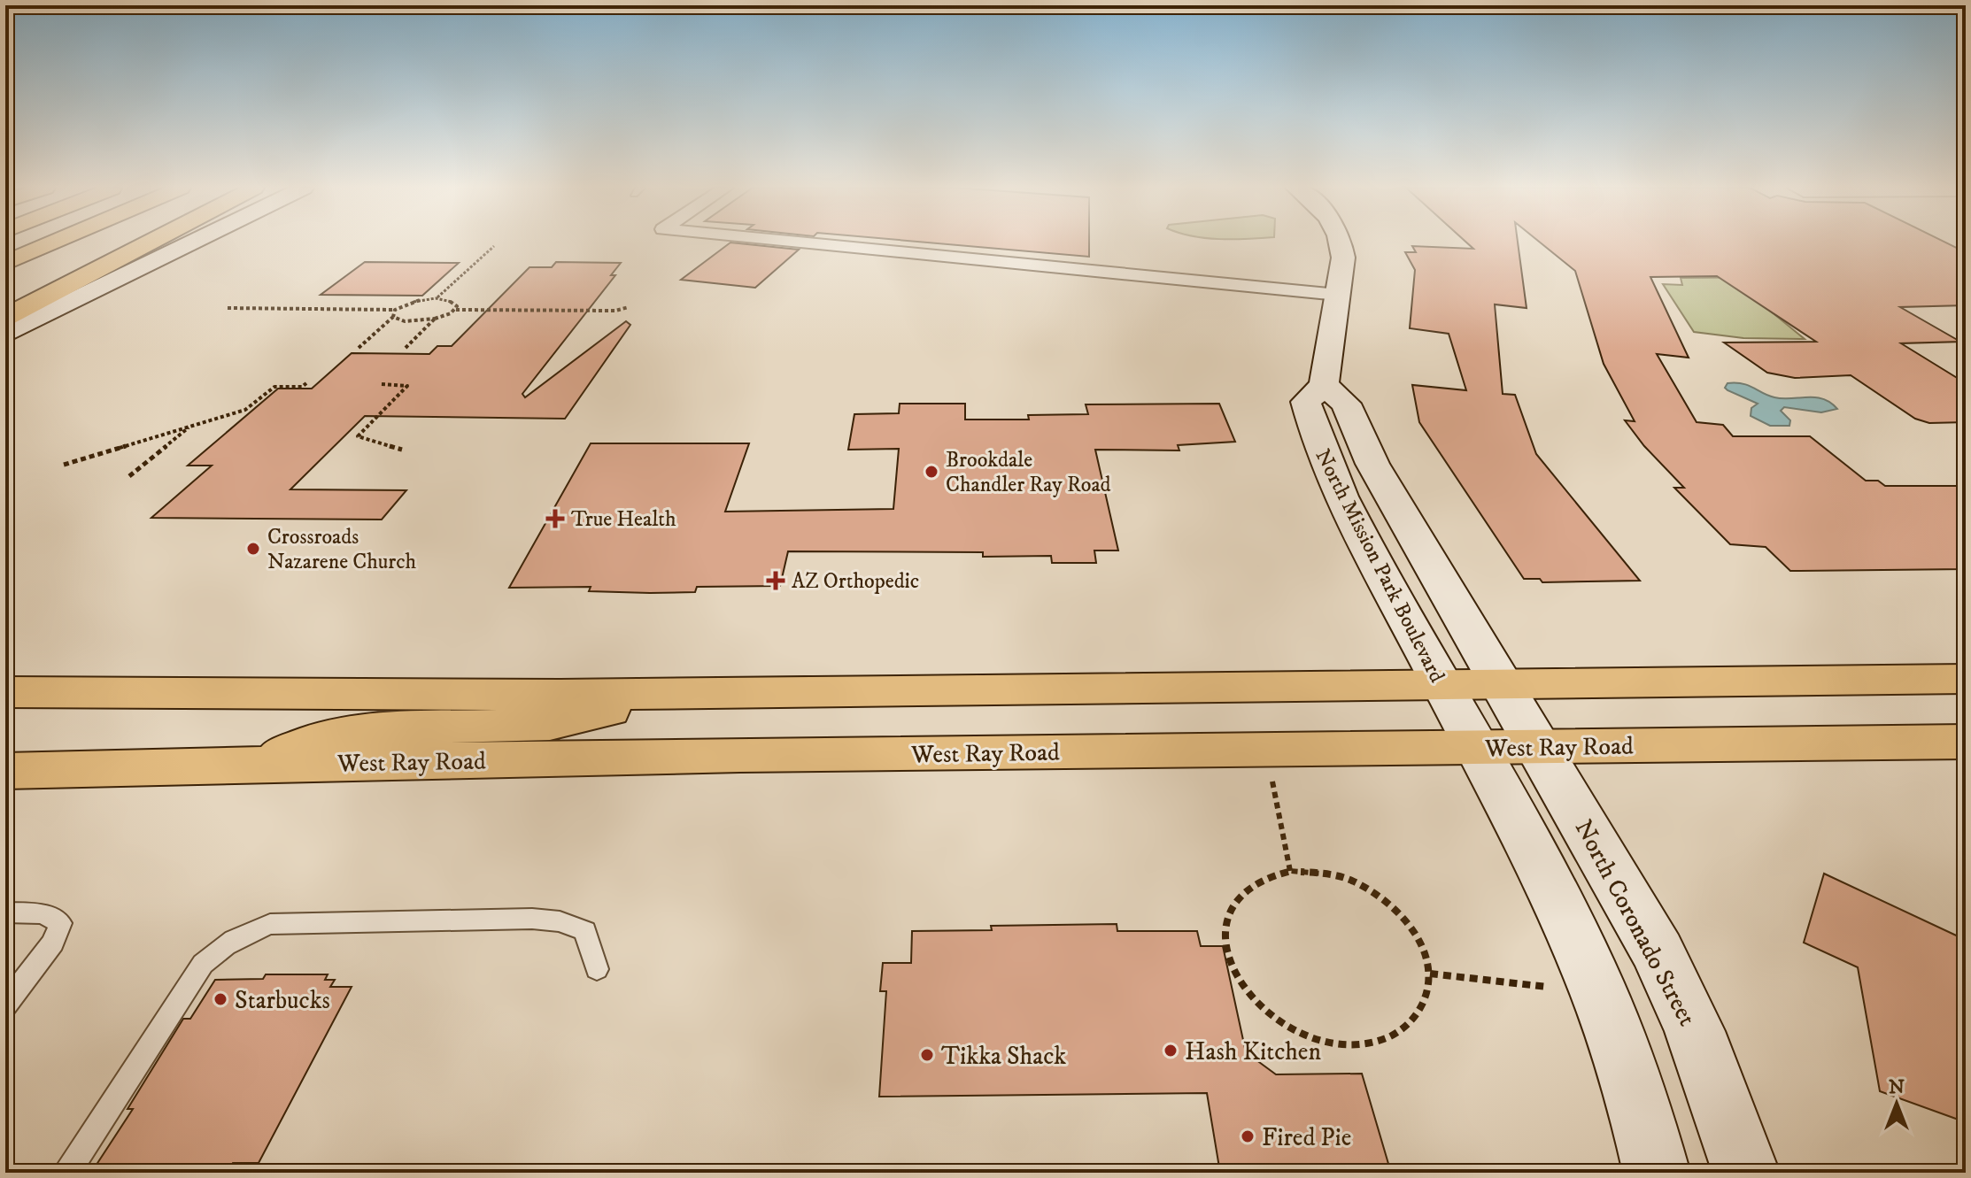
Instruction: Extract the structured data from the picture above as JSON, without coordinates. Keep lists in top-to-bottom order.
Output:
{
  "streets": {
    "main road": ["West Ray Road"],
    "street": ["North Mission Park Boulevard", "North Coronado Street"]
  },
  "crossings": [
    ["North Mission Park Boulevard", "West Ray Road"],
    ["North Mission Park Boulevard", "North Coronado Street"],
    ["West Ray Road", "North Coronado Street"]
  ],
  "places": {
    "other": [
      "Brookdale Chandler Ray Road",
      "Crossroads Nazarene Church",
      "Starbucks",
      "Hash Kitchen",
      "Tikka Shack",
      "Fired Pie"
    ],
    "health": ["True Health", "AZ Orthopedic"]
  },
  "north": "top"
}
